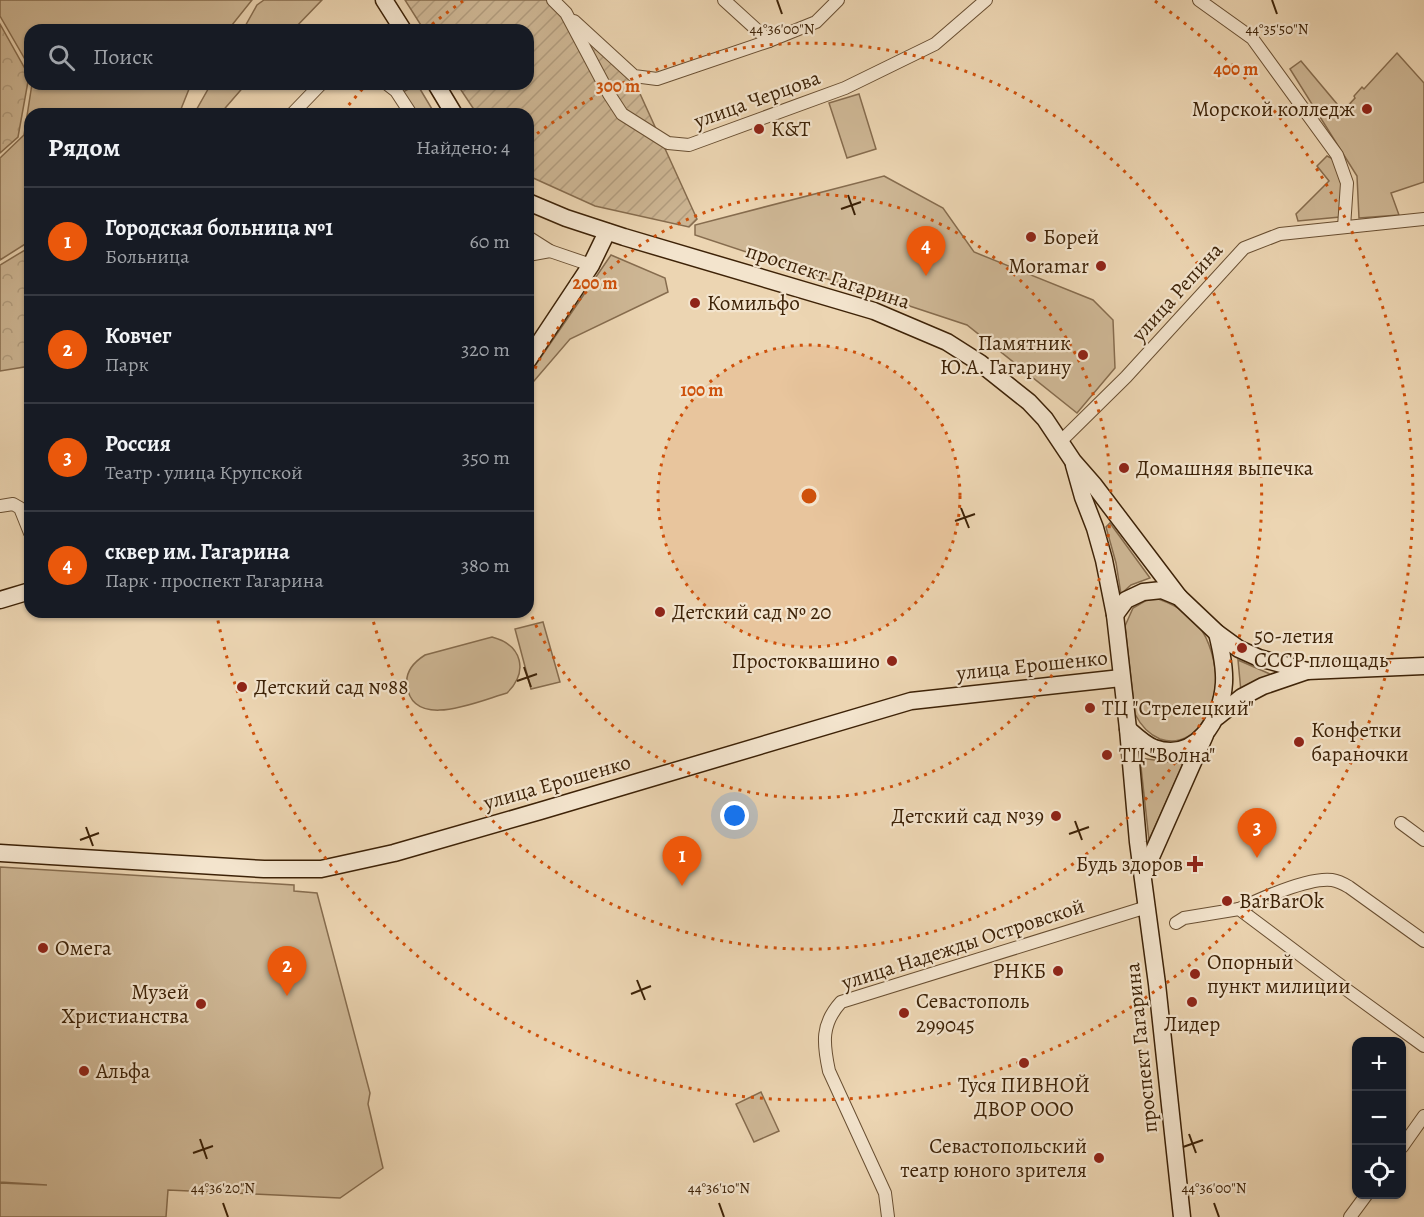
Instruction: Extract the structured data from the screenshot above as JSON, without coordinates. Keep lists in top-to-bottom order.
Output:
{
  "streets": {
    "main road": ["проспект Гагарина", "улица Ерошенко"],
    "street": ["улица Черцова", "улица Репина", "улица Надежды Островской"]
  },
  "crossings": [
    ["проспект Гагарина", "улица Репина"],
    ["проспект Гагарина", "улица Ерошенко"],
    ["проспект Гагарина", "улица Надежды Островской"]
  ],
  "places": {
    "other": [
      "Морской колледж",
      "К&Т",
      "Борей",
      "Moramar",
      "Комильфо",
      "Памятник Ю.А. Гагарину",
      "Домашняя выпечка",
      "Детский сад № 20",
      "50-летия СССР площадь",
      "Простоквашино",
      "Детский сад №88",
      "ТЦ \"Стрелецкий\"",
      "Конфетки бараночки",
      "ТЦ \"Волна\"",
      "Детский сад №39",
      "BarBarOk",
      "Омега",
      "РНКБ",
      "Опорный пункт милиции",
      "Лидер",
      "Музей Христианства",
      "Севастополь 299045",
      "Туся ПИВНОЙ ДВОР ООО",
      "Альфа",
      "Севастопольский театр юного зрителя"
    ],
    "health": ["Будь здоров"]
  },
  "page": {
    "search": "Поиск",
    "heading": ["Рядом", "Найдено: 4"],
    "list": [
      {
        "mark": "1",
        "name": "Городская больница №1",
        "note": "Больница",
        "value": "60 m"
      },
      {
        "mark": "2",
        "name": "Ковчег",
        "note": "Парк",
        "value": "320 m"
      },
      {
        "mark": "3",
        "name": "Россия",
        "note": "Театр · улица Крупской",
        "value": "350 m"
      },
      {
        "mark": "4",
        "name": "сквер им. Гагарина",
        "note": "Парк · проспект Гагарина",
        "value": "380 m"
      }
    ],
    "pins": [
      "4",
      "3",
      "1",
      "2"
    ],
    "map_buttons": ["+", "−"]
  },
  "coordinates": [
    "44°36'00\"N",
    "44°35'50\"N",
    "44°36'20\"N",
    "44°36'10\"N"
  ],
  "rings": [
    "400 m",
    "300 m",
    "200 m",
    "100 m"
  ]
}
